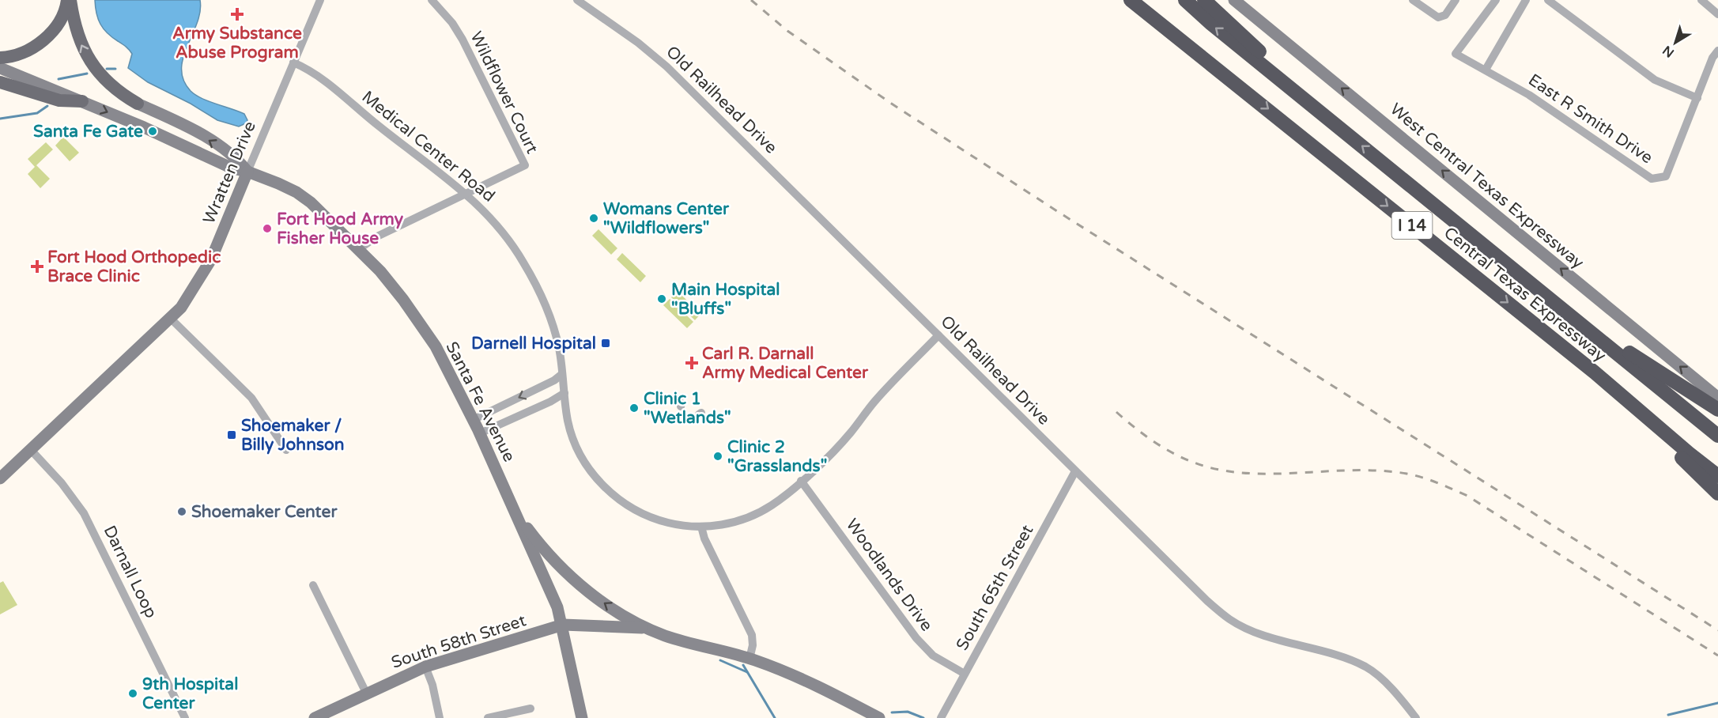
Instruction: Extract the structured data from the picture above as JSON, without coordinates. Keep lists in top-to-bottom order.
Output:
{
  "streets": {
    "highway": ["I 14", "Central Texas Expressway"],
    "street": [
      "Wildflower Court",
      "Old Railhead Drive",
      "East R Smith Drive",
      "Medical Center Road",
      "Wratten Drive",
      "West Central Texas Expressway",
      "Santa Fe Avenue",
      "Darnall Loop",
      "Woodlands Drive",
      "South 65th Street",
      "South 58th Street"
    ]
  },
  "crossings": [
    ["Wildflower Court", "Medical Center Road"],
    ["Wildflower Court", "Santa Fe Avenue"],
    ["Old Railhead Drive", "Medical Center Road"],
    ["Old Railhead Drive", "South 65th Street"],
    ["Medical Center Road", "Wratten Drive"],
    ["Medical Center Road", "Woodlands Drive"],
    ["Wratten Drive", "Santa Fe Avenue"],
    ["Wratten Drive", "Darnall Loop"],
    ["Santa Fe Avenue", "South 58th Street"],
    ["Woodlands Drive", "South 65th Street"]
  ],
  "one_way": ["West Central Texas Expressway"],
  "places": {
    "health": ["Army Substance Abuse Program", "Fort Hood Orthopedic Brace Clinic", "Carl R. Darnall Army Medical Center"],
    "other": [
      "Santa Fe Gate",
      "Womans Center \"Wildflowers\"",
      "Fort Hood Army Fisher House",
      "Main Hospital \"Bluffs\"",
      "Clinic 1 \"Wetlands\"",
      "Clinic 2 \"Grasslands\"",
      "Shoemaker Center",
      "9th Hospital Center"
    ],
    "transit": ["Darnell Hospital", "Shoemaker / Billy Johnson"]
  },
  "north": "bottom left"
}
